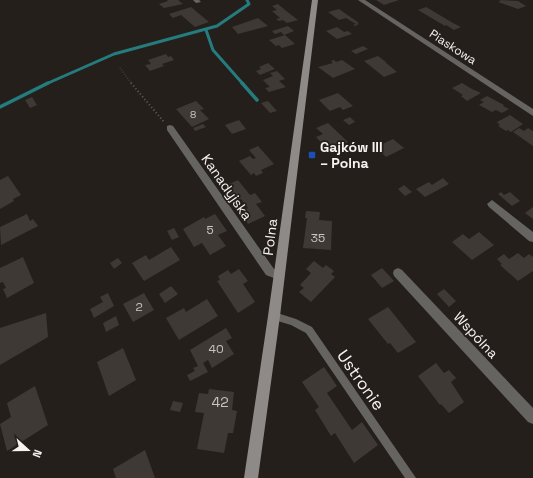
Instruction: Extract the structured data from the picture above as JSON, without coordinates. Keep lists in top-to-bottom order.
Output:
{
  "streets": {
    "street": [
      "Piaskowa",
      "Kanadyjska",
      "Polna",
      "Wspólna"
    ],
    "lane": ["Ustronie"]
  },
  "crossings": [
    ["Kanadyjska", "Polna"],
    ["Polna", "Ustronie"]
  ],
  "places": {
    "transit": ["Gajków III – Polna"]
  },
  "house_numbers": [
    "8",
    "5",
    "35",
    "2",
    "40",
    "42"
  ],
  "north": "right"
}
